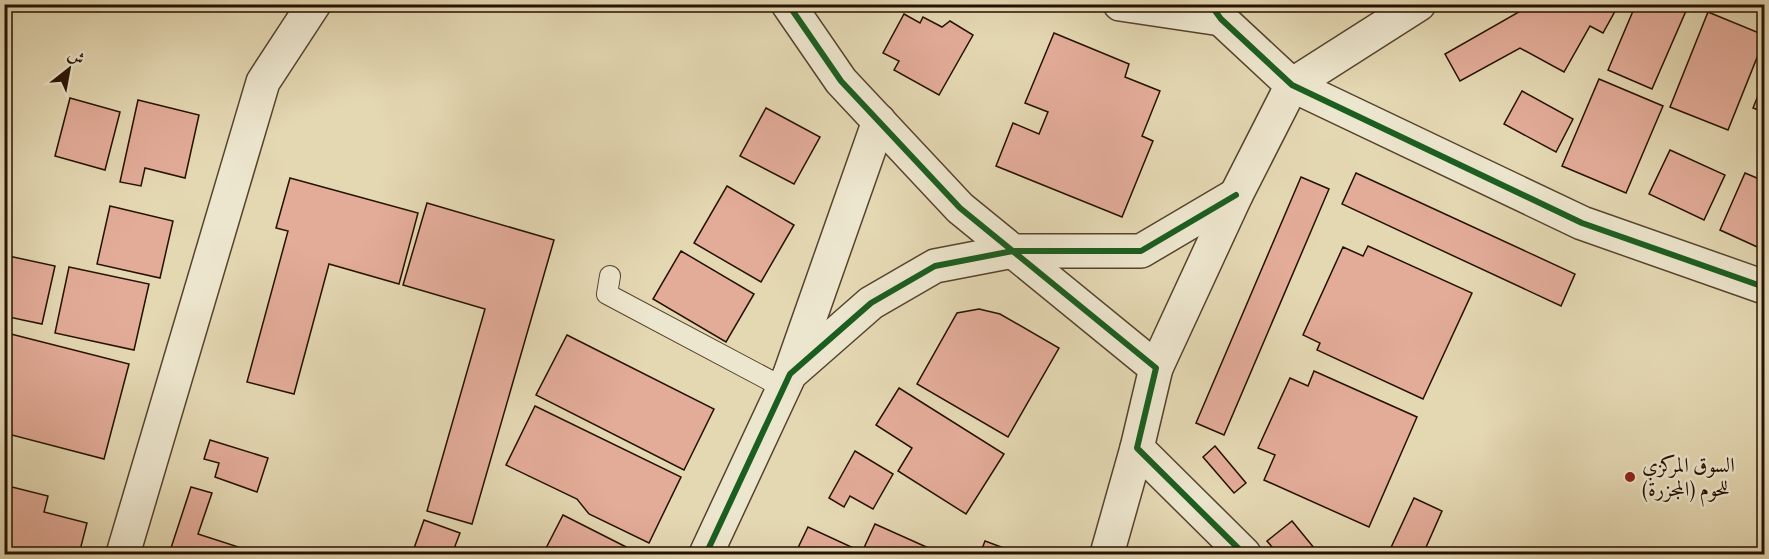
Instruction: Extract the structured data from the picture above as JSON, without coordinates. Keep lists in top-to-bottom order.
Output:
{
  "places": ["السوق المركزي للحوم (المجزرة)"],
  "north": "top right"
}
